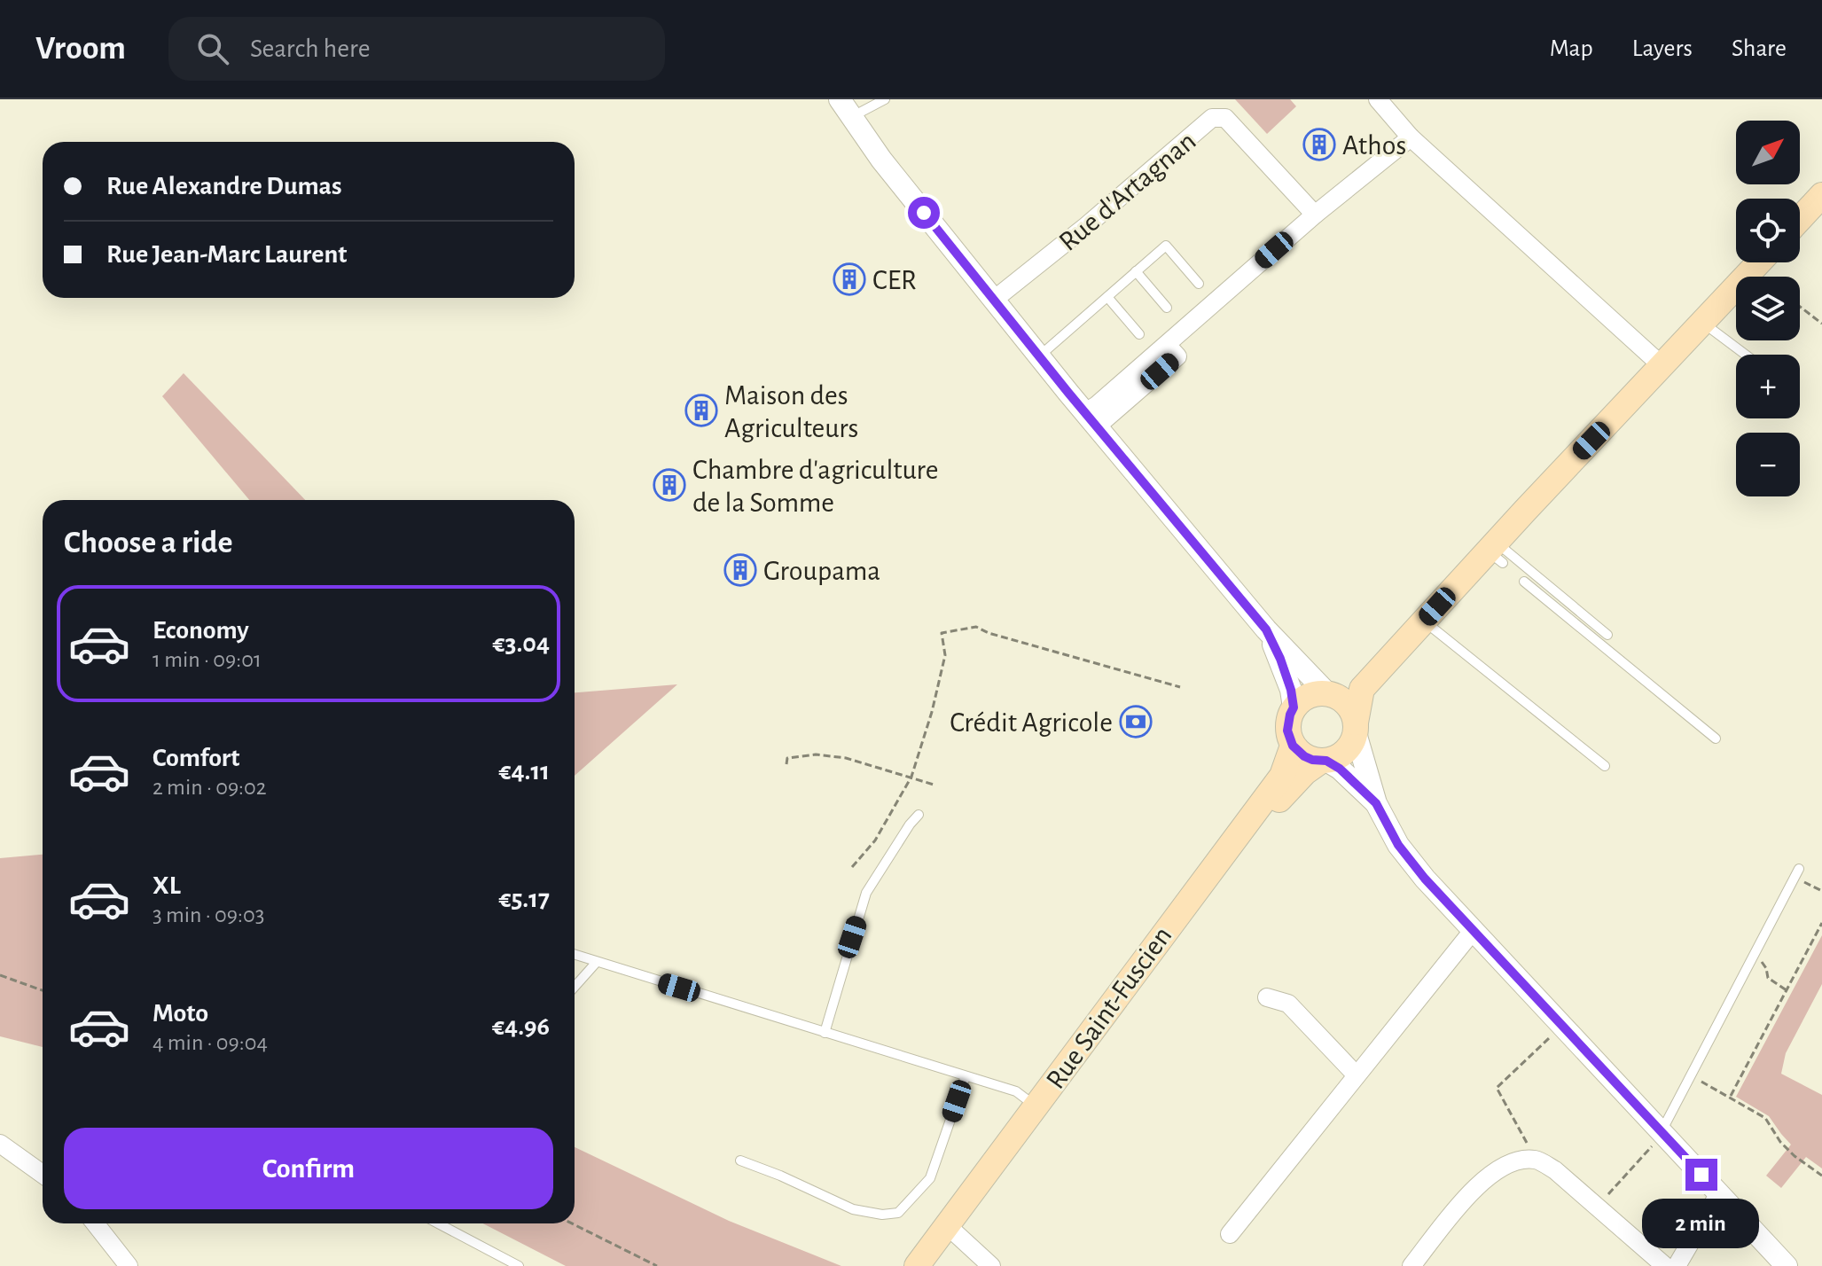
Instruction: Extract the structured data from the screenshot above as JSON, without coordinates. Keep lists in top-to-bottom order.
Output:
{
  "streets": {
    "main road": ["Rue Saint-Fuscien"],
    "street": ["Rue d'Artagnan"]
  },
  "places": {
    "building": [
      "Athos",
      "CER",
      "Maison des Agriculteurs",
      "Chambre d'agriculture de la Somme",
      "Groupama"
    ],
    "bank": ["Crédit Agricole"]
  },
  "north": "top right",
  "page": {
    "header": "Vroom",
    "search": "Search here",
    "nav": ["Map", "Layers", "Share"],
    "map_buttons": ["+", "−"],
    "banner": ["Rue Alexandre Dumas", "Rue Jean-Marc Laurent"],
    "heading": "Choose a ride",
    "list": [
      {
        "name": "Economy",
        "note": "1 min · 09:01",
        "value": "€3.04"
      },
      {
        "name": "Comfort",
        "note": "2 min · 09:02",
        "value": "€4.11"
      },
      {
        "name": "XL",
        "note": "3 min · 09:03",
        "value": "€5.17"
      },
      {
        "name": "Moto",
        "note": "4 min · 09:04",
        "value": "€4.96"
      }
    ],
    "buttons": "Confirm",
    "bubble": "2 min"
  }
}
